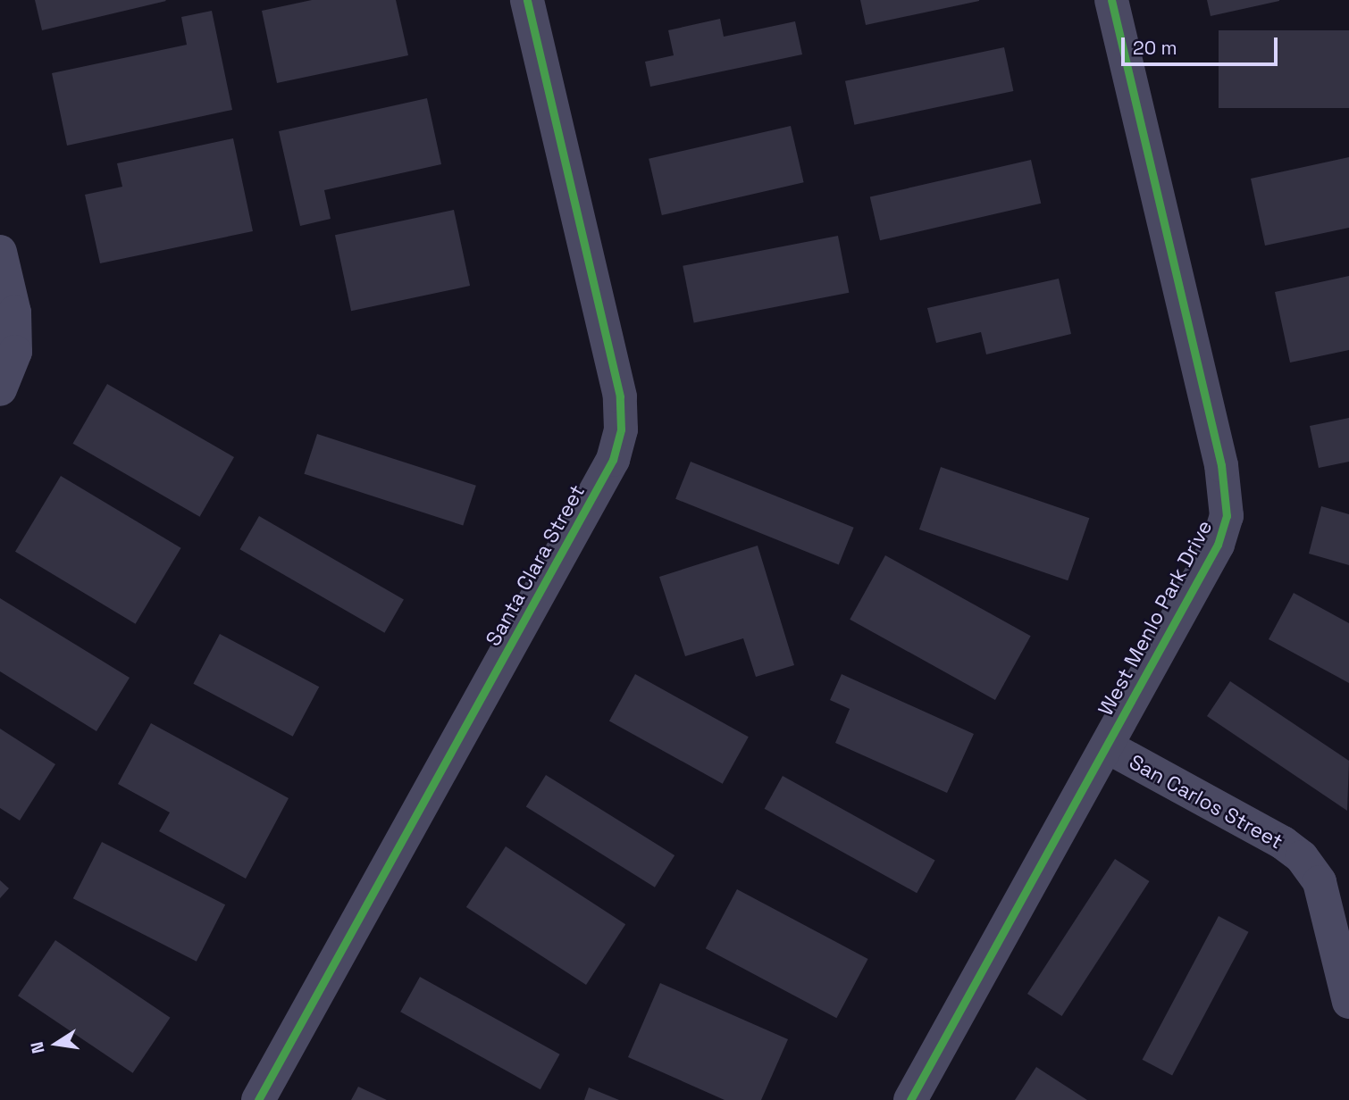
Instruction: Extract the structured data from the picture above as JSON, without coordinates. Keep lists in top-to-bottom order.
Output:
{
  "streets": {
    "street": ["Santa Clara Street", "West Menlo Park Drive", "San Carlos Street"]
  },
  "crossings": [
    ["West Menlo Park Drive", "San Carlos Street"]
  ],
  "scale_bar": "20 m",
  "north": "left"
}
